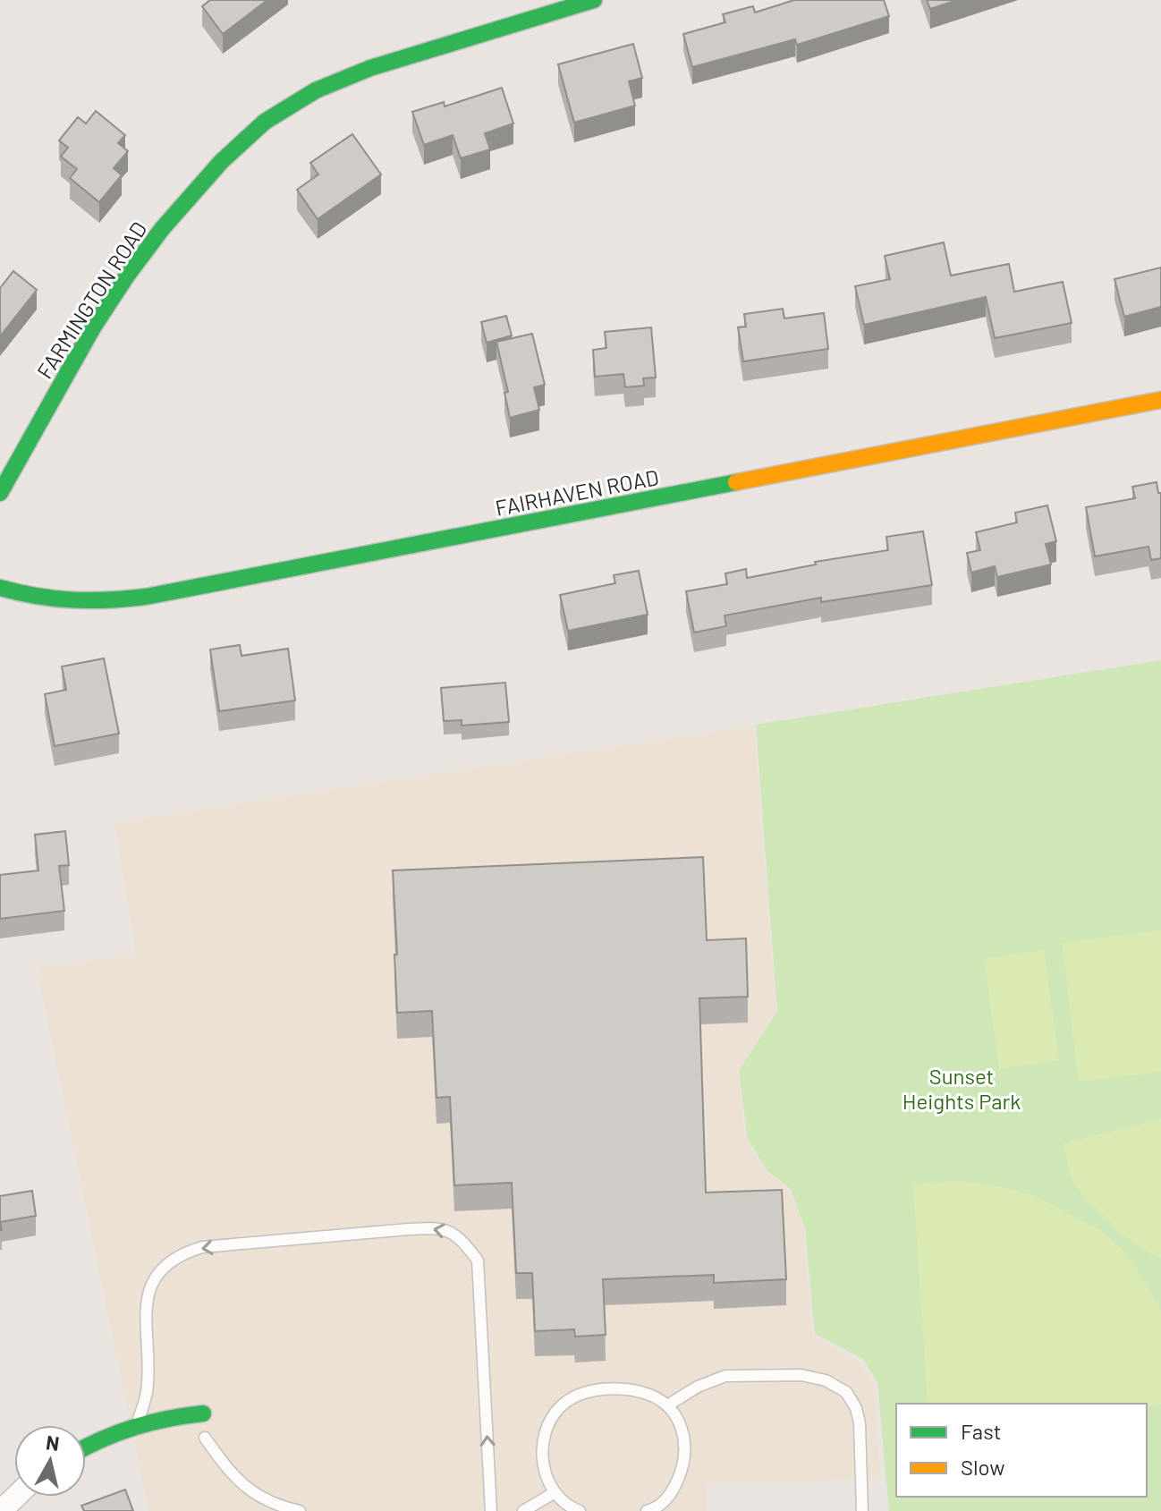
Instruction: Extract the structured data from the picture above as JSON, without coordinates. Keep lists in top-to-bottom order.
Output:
{
  "streets": {
    "street": ["FARMINGTON ROAD", "FAIRHAVEN ROAD"]
  },
  "parks": ["Sunset Heights Park"],
  "legend": ["Fast", "Slow"],
  "north": "top"
}
